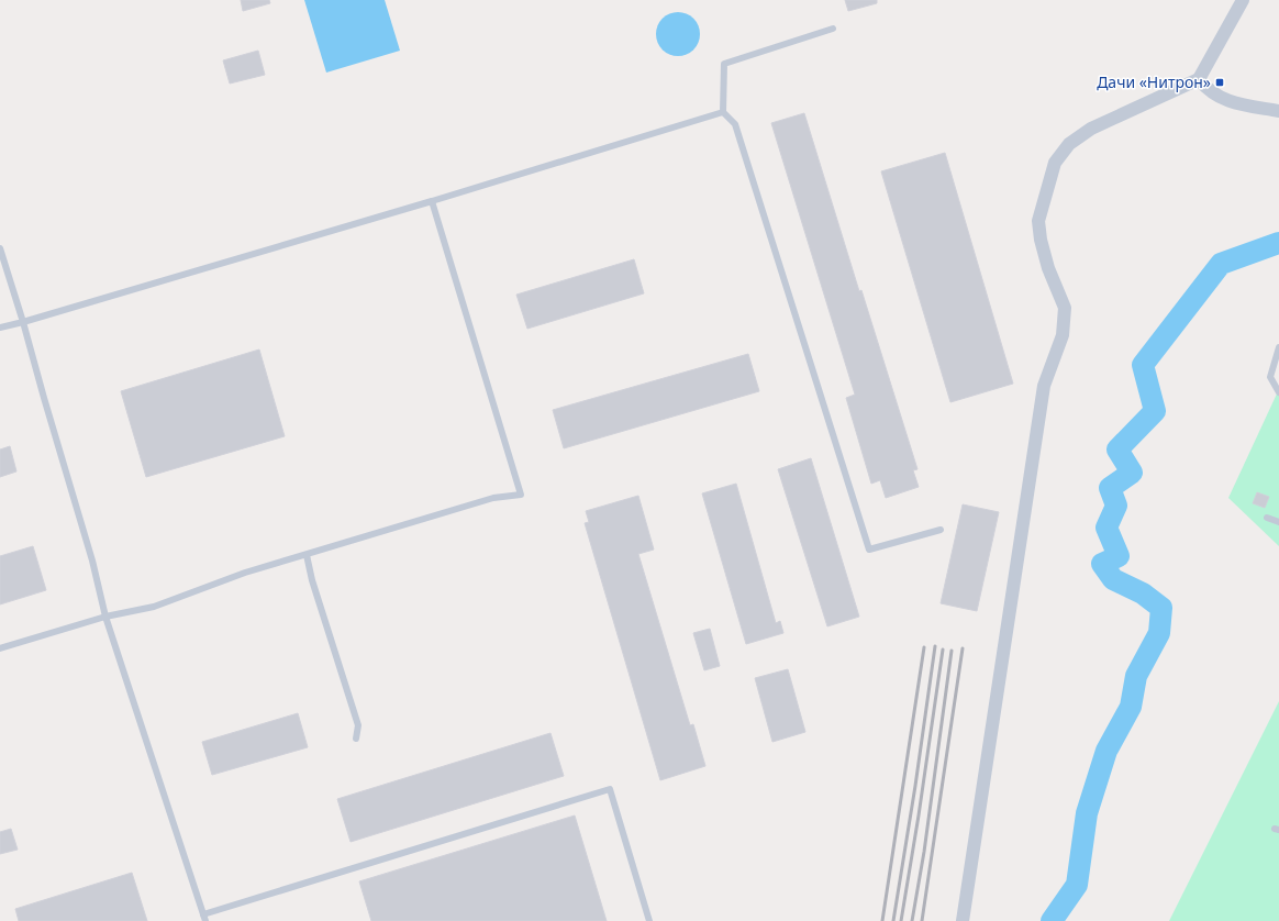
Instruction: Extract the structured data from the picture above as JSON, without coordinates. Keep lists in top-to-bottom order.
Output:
{
  "places": {
    "transit": ["Дачи «Нитрон»"]
  }
}
